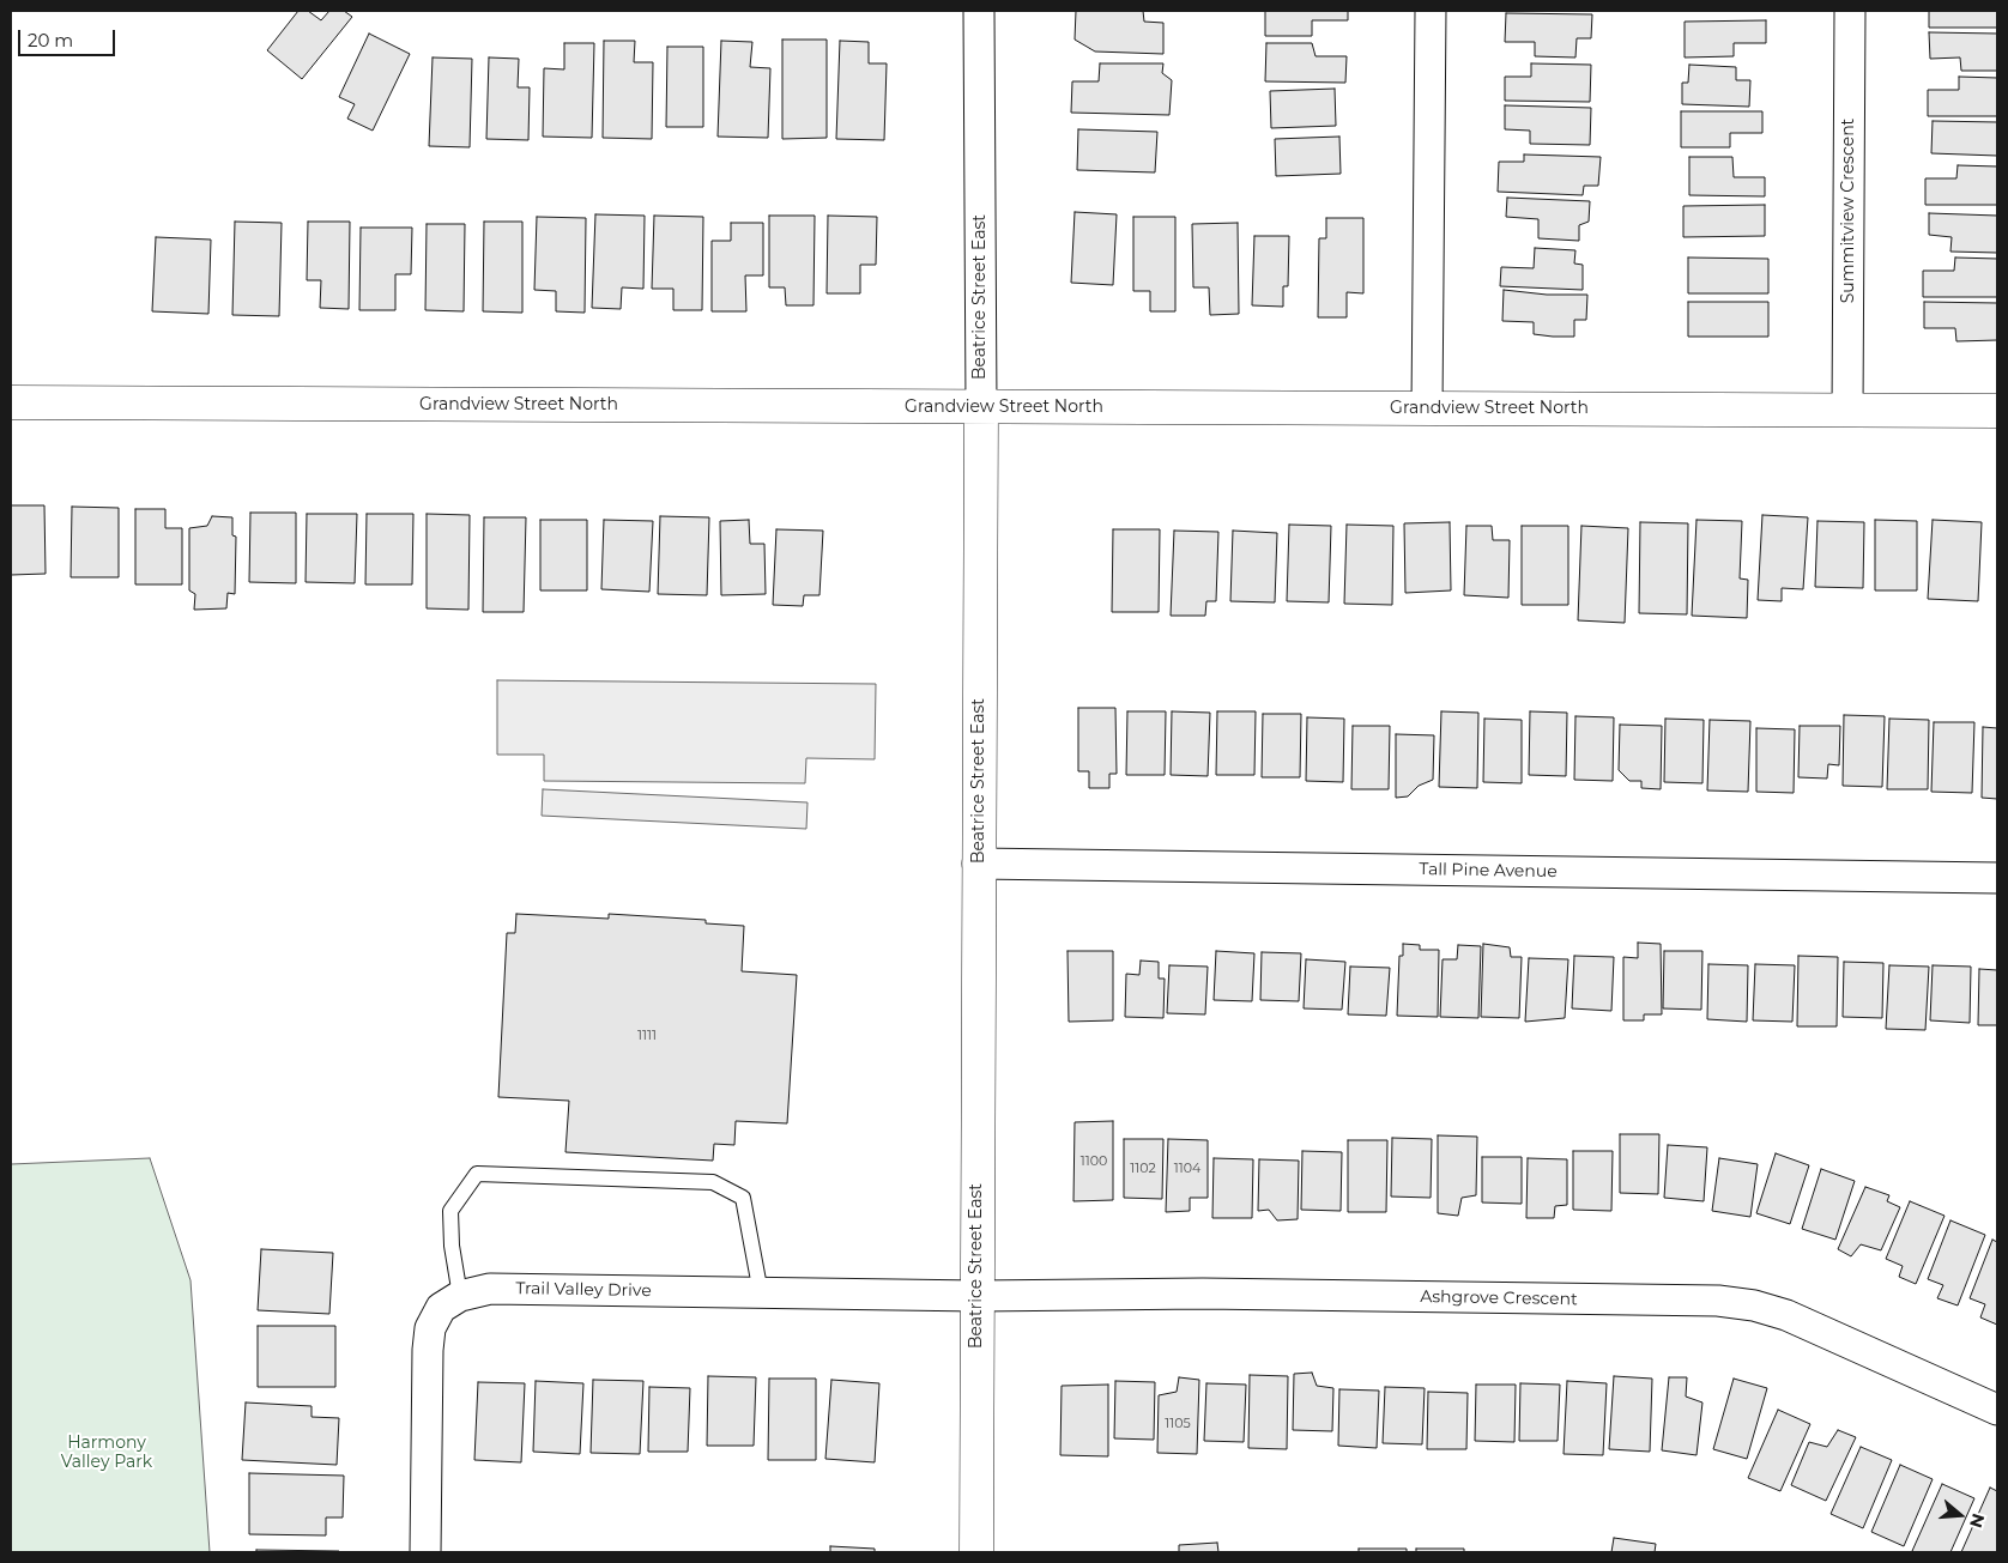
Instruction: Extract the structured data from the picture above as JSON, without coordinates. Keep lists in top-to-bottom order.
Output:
{
  "streets": {
    "street": [
      "Summitview Crescent",
      "Beatrice Street East",
      "Grandview Street North",
      "Tall Pine Avenue",
      "Trail Valley Drive",
      "Ashgrove Crescent"
    ]
  },
  "crossings": [
    ["Summitview Crescent", "Grandview Street North"],
    ["Beatrice Street East", "Grandview Street North"],
    ["Beatrice Street East", "Tall Pine Avenue"],
    ["Beatrice Street East", "Trail Valley Drive"],
    ["Beatrice Street East", "Ashgrove Crescent"],
    ["Trail Valley Drive", "Ashgrove Crescent"]
  ],
  "parks": ["Harmony Valley Park"],
  "house_numbers": [
    "1111",
    "1100",
    "1102",
    "1104",
    "1105"
  ],
  "scale_bar": "20 m",
  "north": "right"
}
